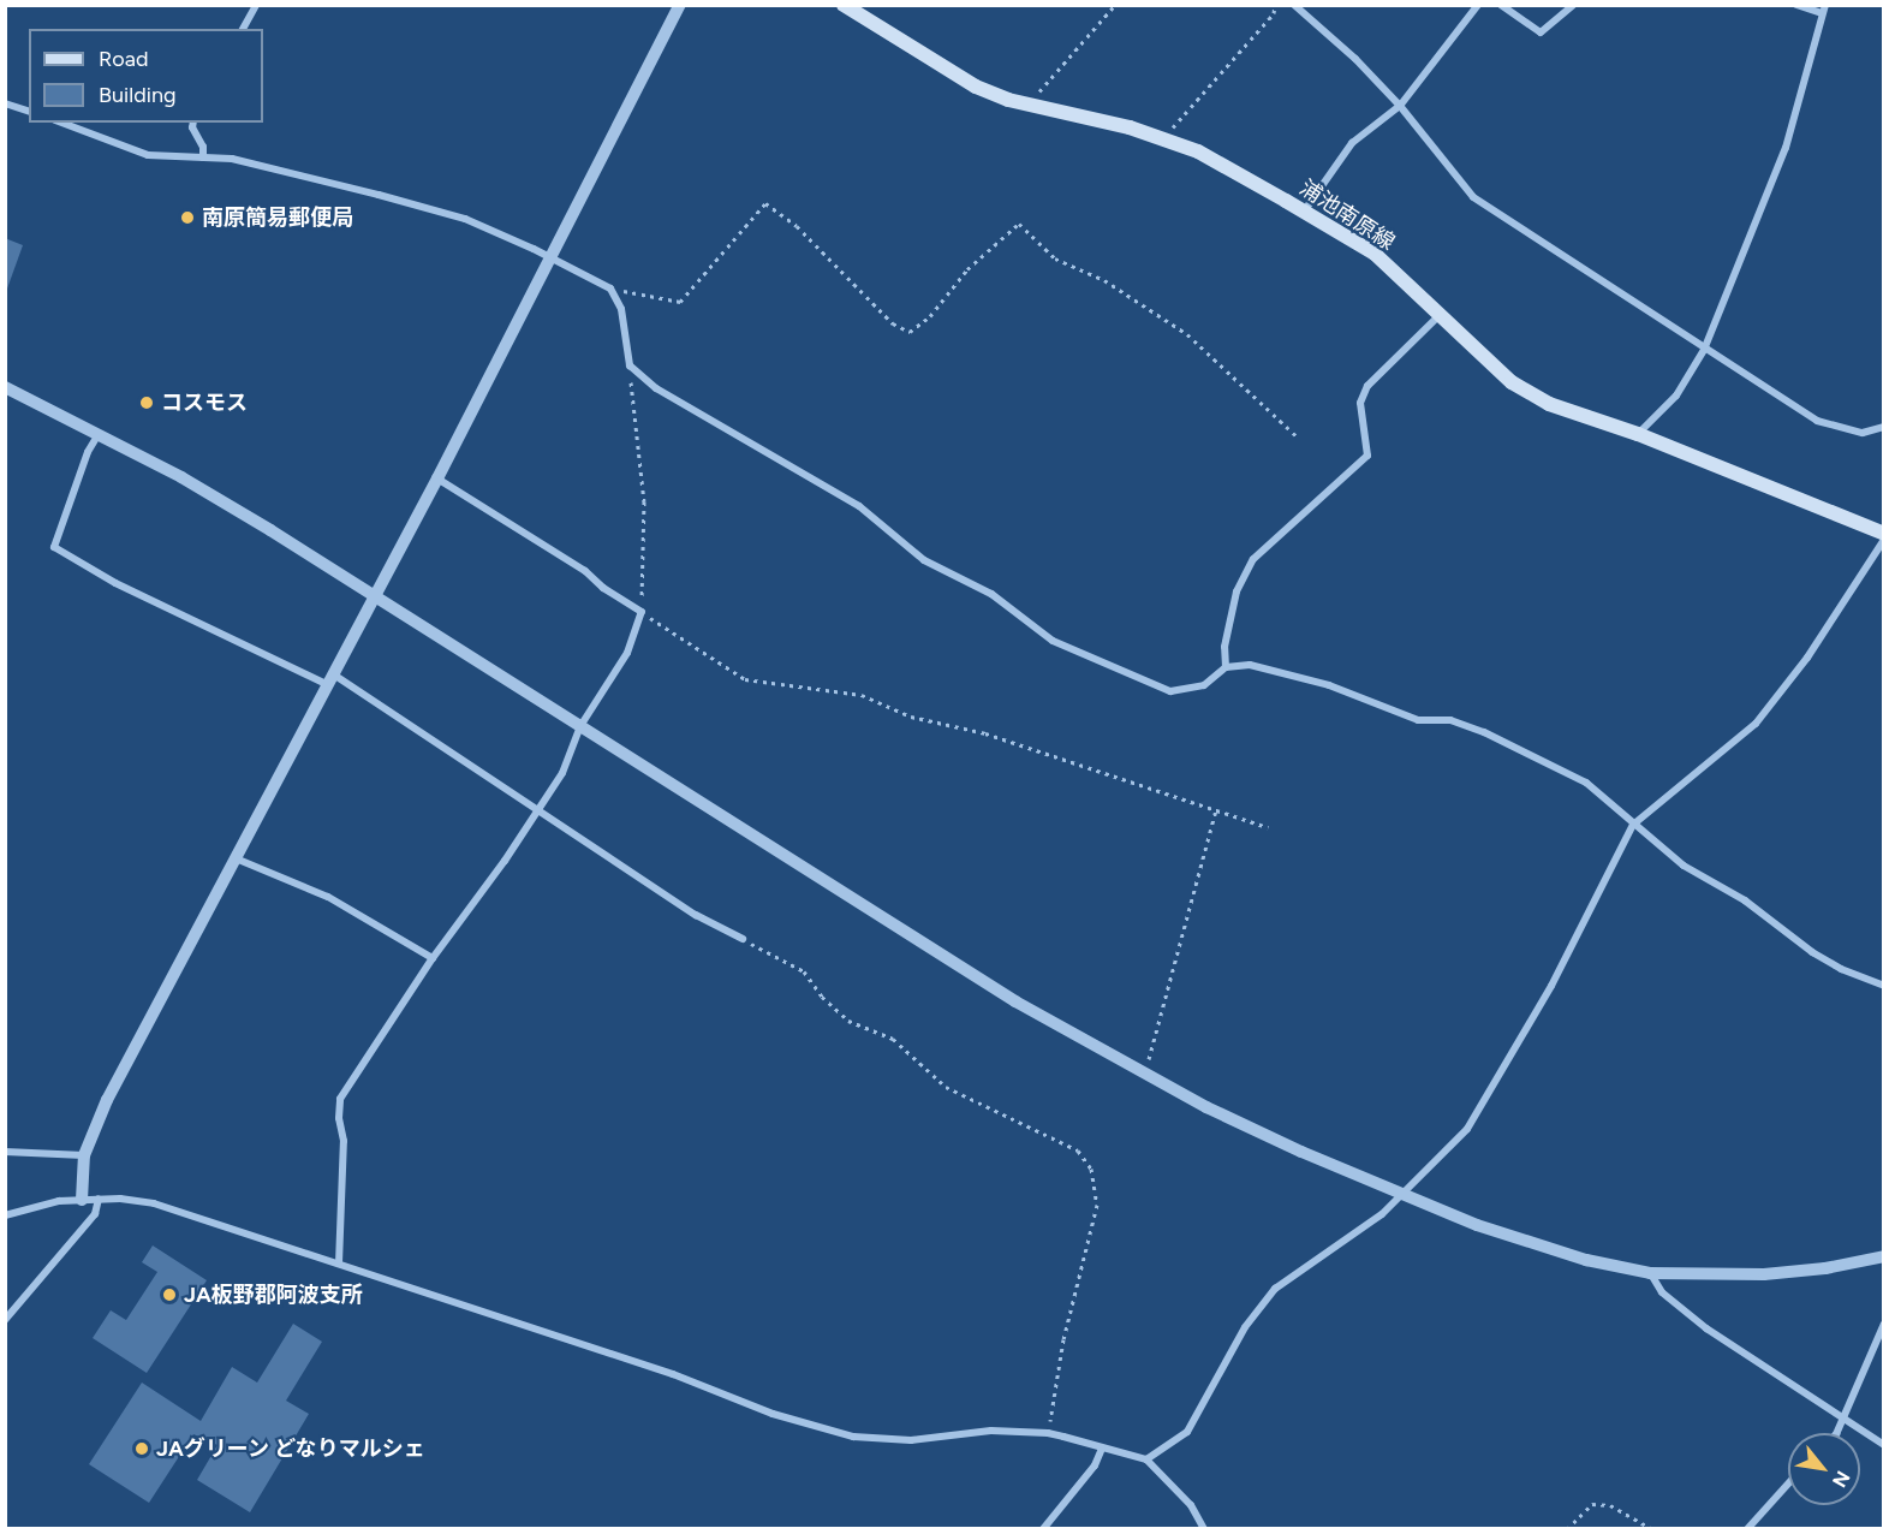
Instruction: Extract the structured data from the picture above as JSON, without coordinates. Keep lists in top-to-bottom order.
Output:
{
  "streets": {
    "main road": ["浦池南原線"]
  },
  "places": [
    "南原簡易郵便局",
    "コスモス",
    "JA板野郡阿波支所",
    "JAグリーン どなりマルシェ"
  ],
  "legend": ["Road", "Building"],
  "north": "bottom right"
}
